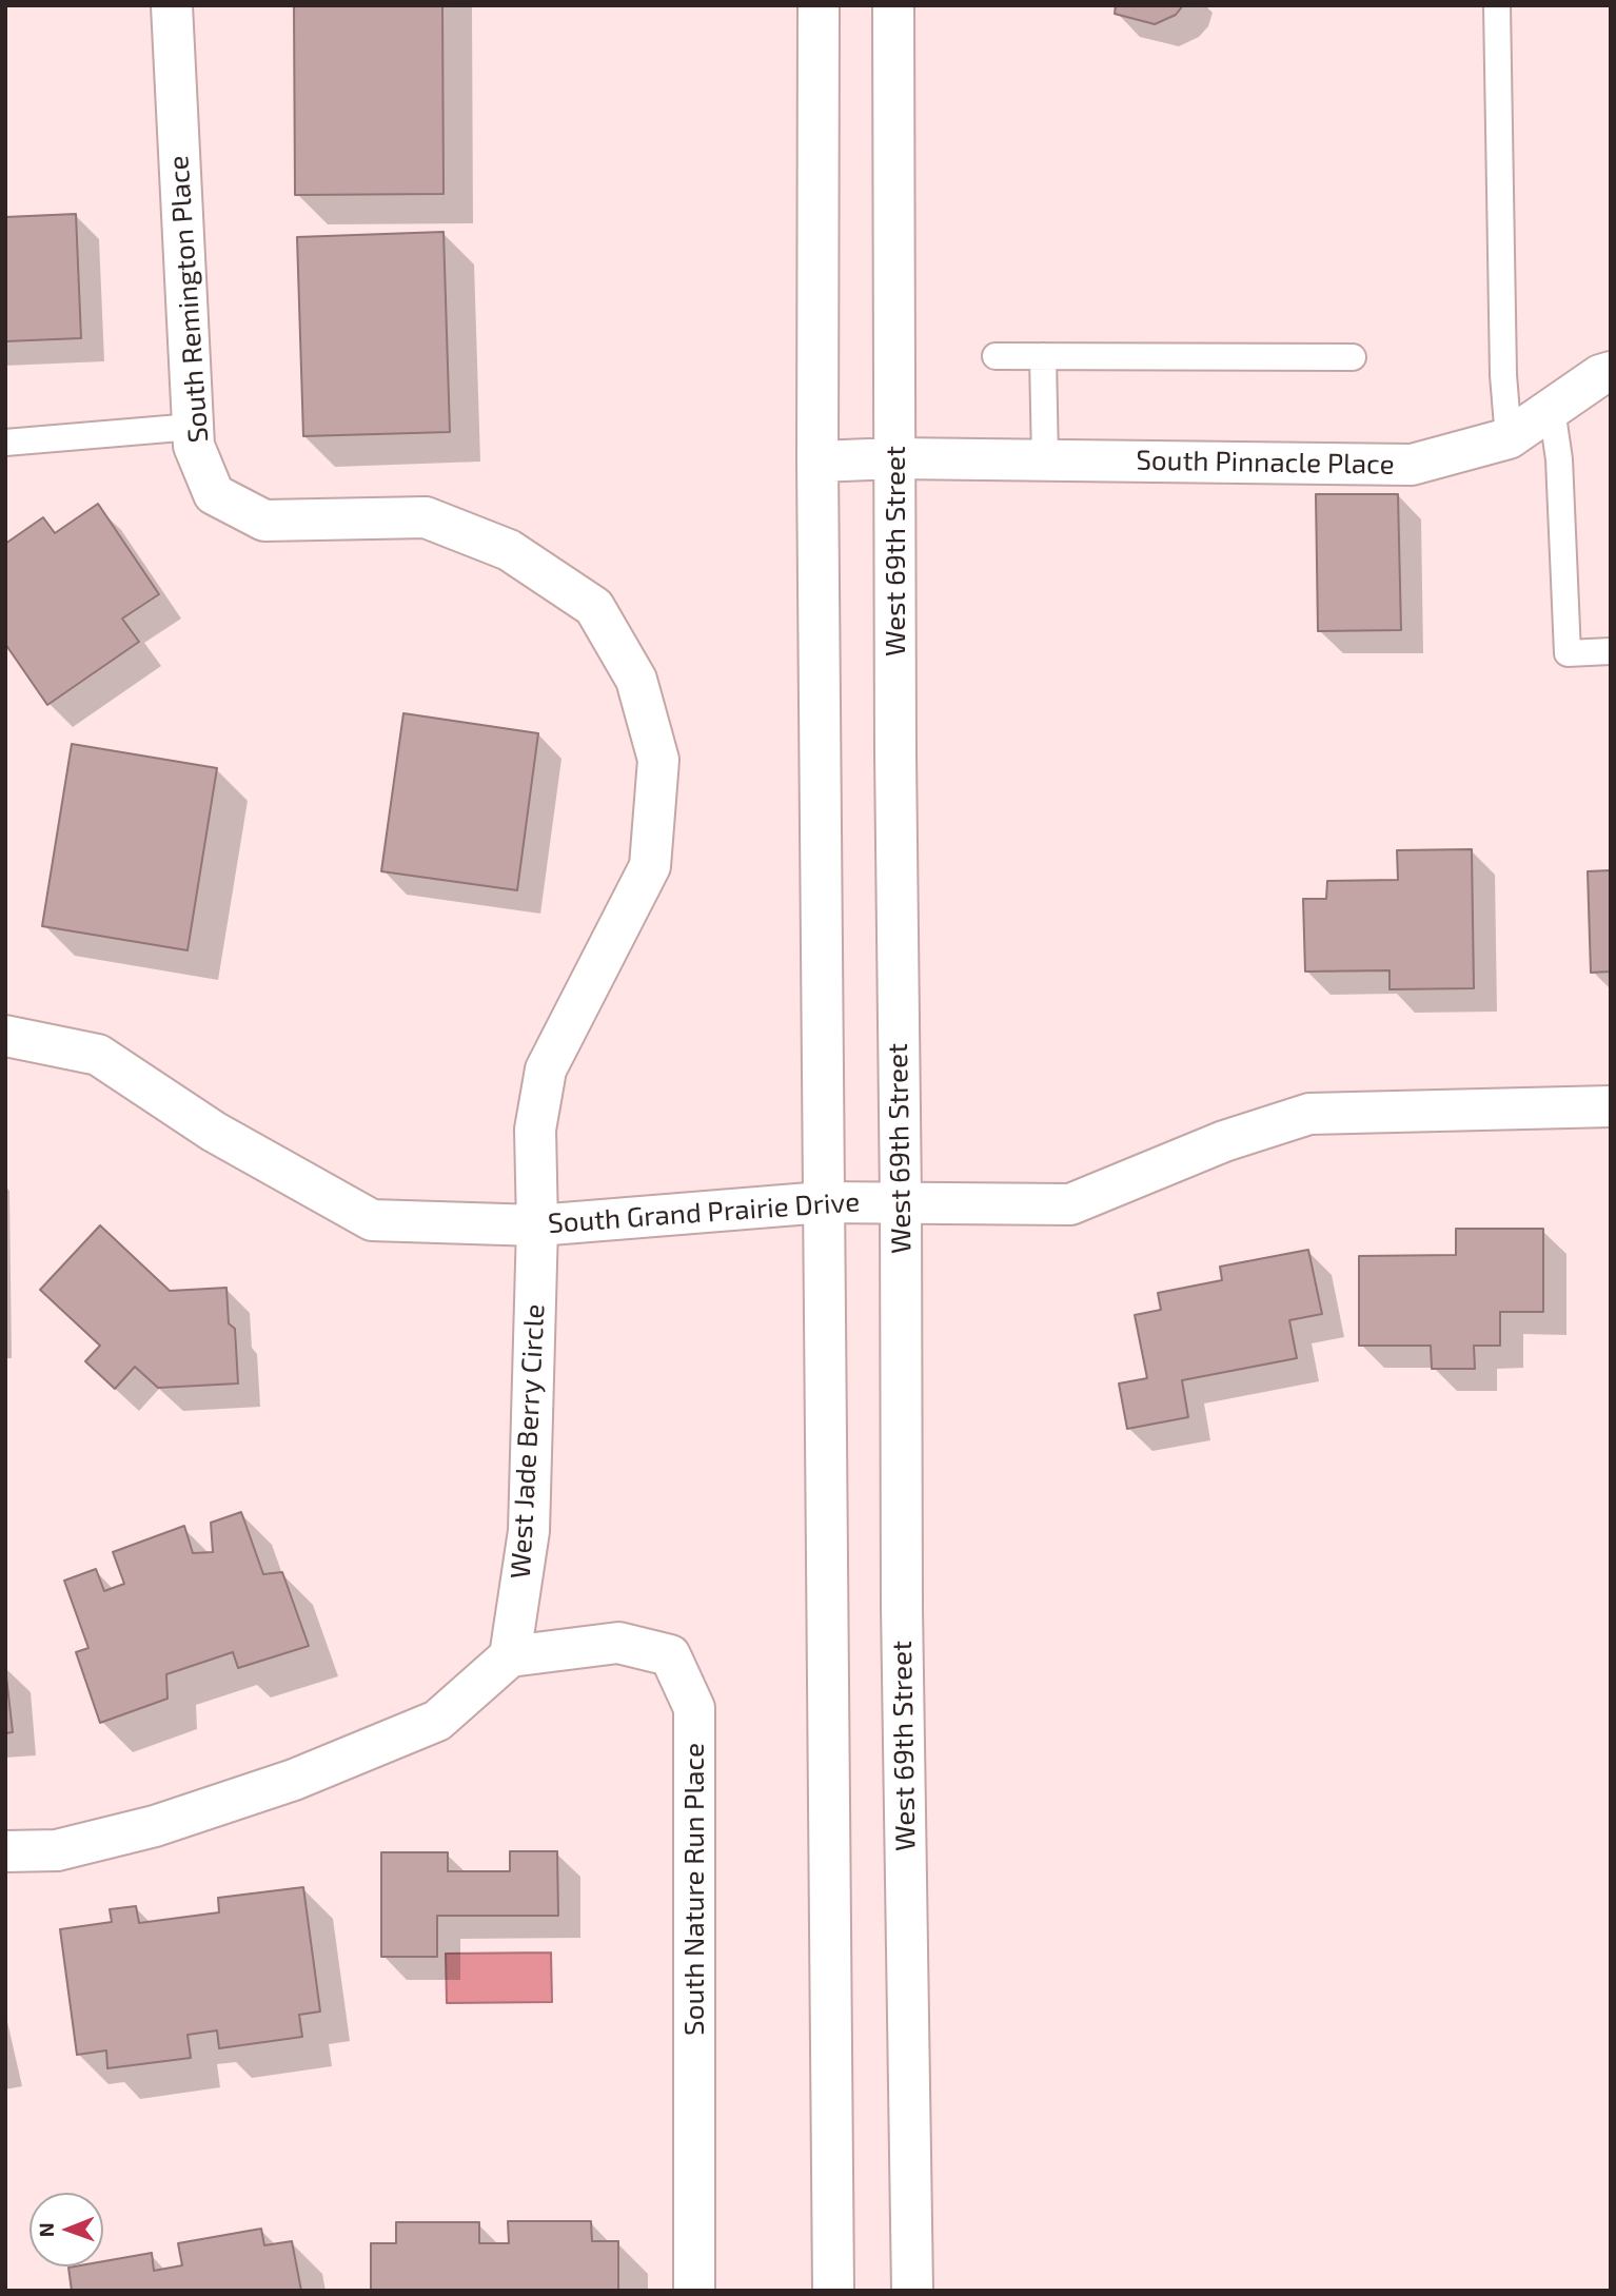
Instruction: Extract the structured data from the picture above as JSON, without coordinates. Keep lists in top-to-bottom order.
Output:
{
  "streets": {
    "street": [
      "South Remington Place",
      "South Pinnacle Place",
      "West 69th Street",
      "South Grand Prairie Drive",
      "West Jade Berry Circle",
      "South Nature Run Place"
    ]
  },
  "crossings": [
    ["South Remington Place", "South Grand Prairie Drive"],
    ["South Remington Place", "West Jade Berry Circle"],
    ["South Pinnacle Place", "West 69th Street"],
    ["West 69th Street", "South Grand Prairie Drive"],
    ["South Grand Prairie Drive", "West Jade Berry Circle"],
    ["West Jade Berry Circle", "South Nature Run Place"]
  ],
  "north": "left"
}
